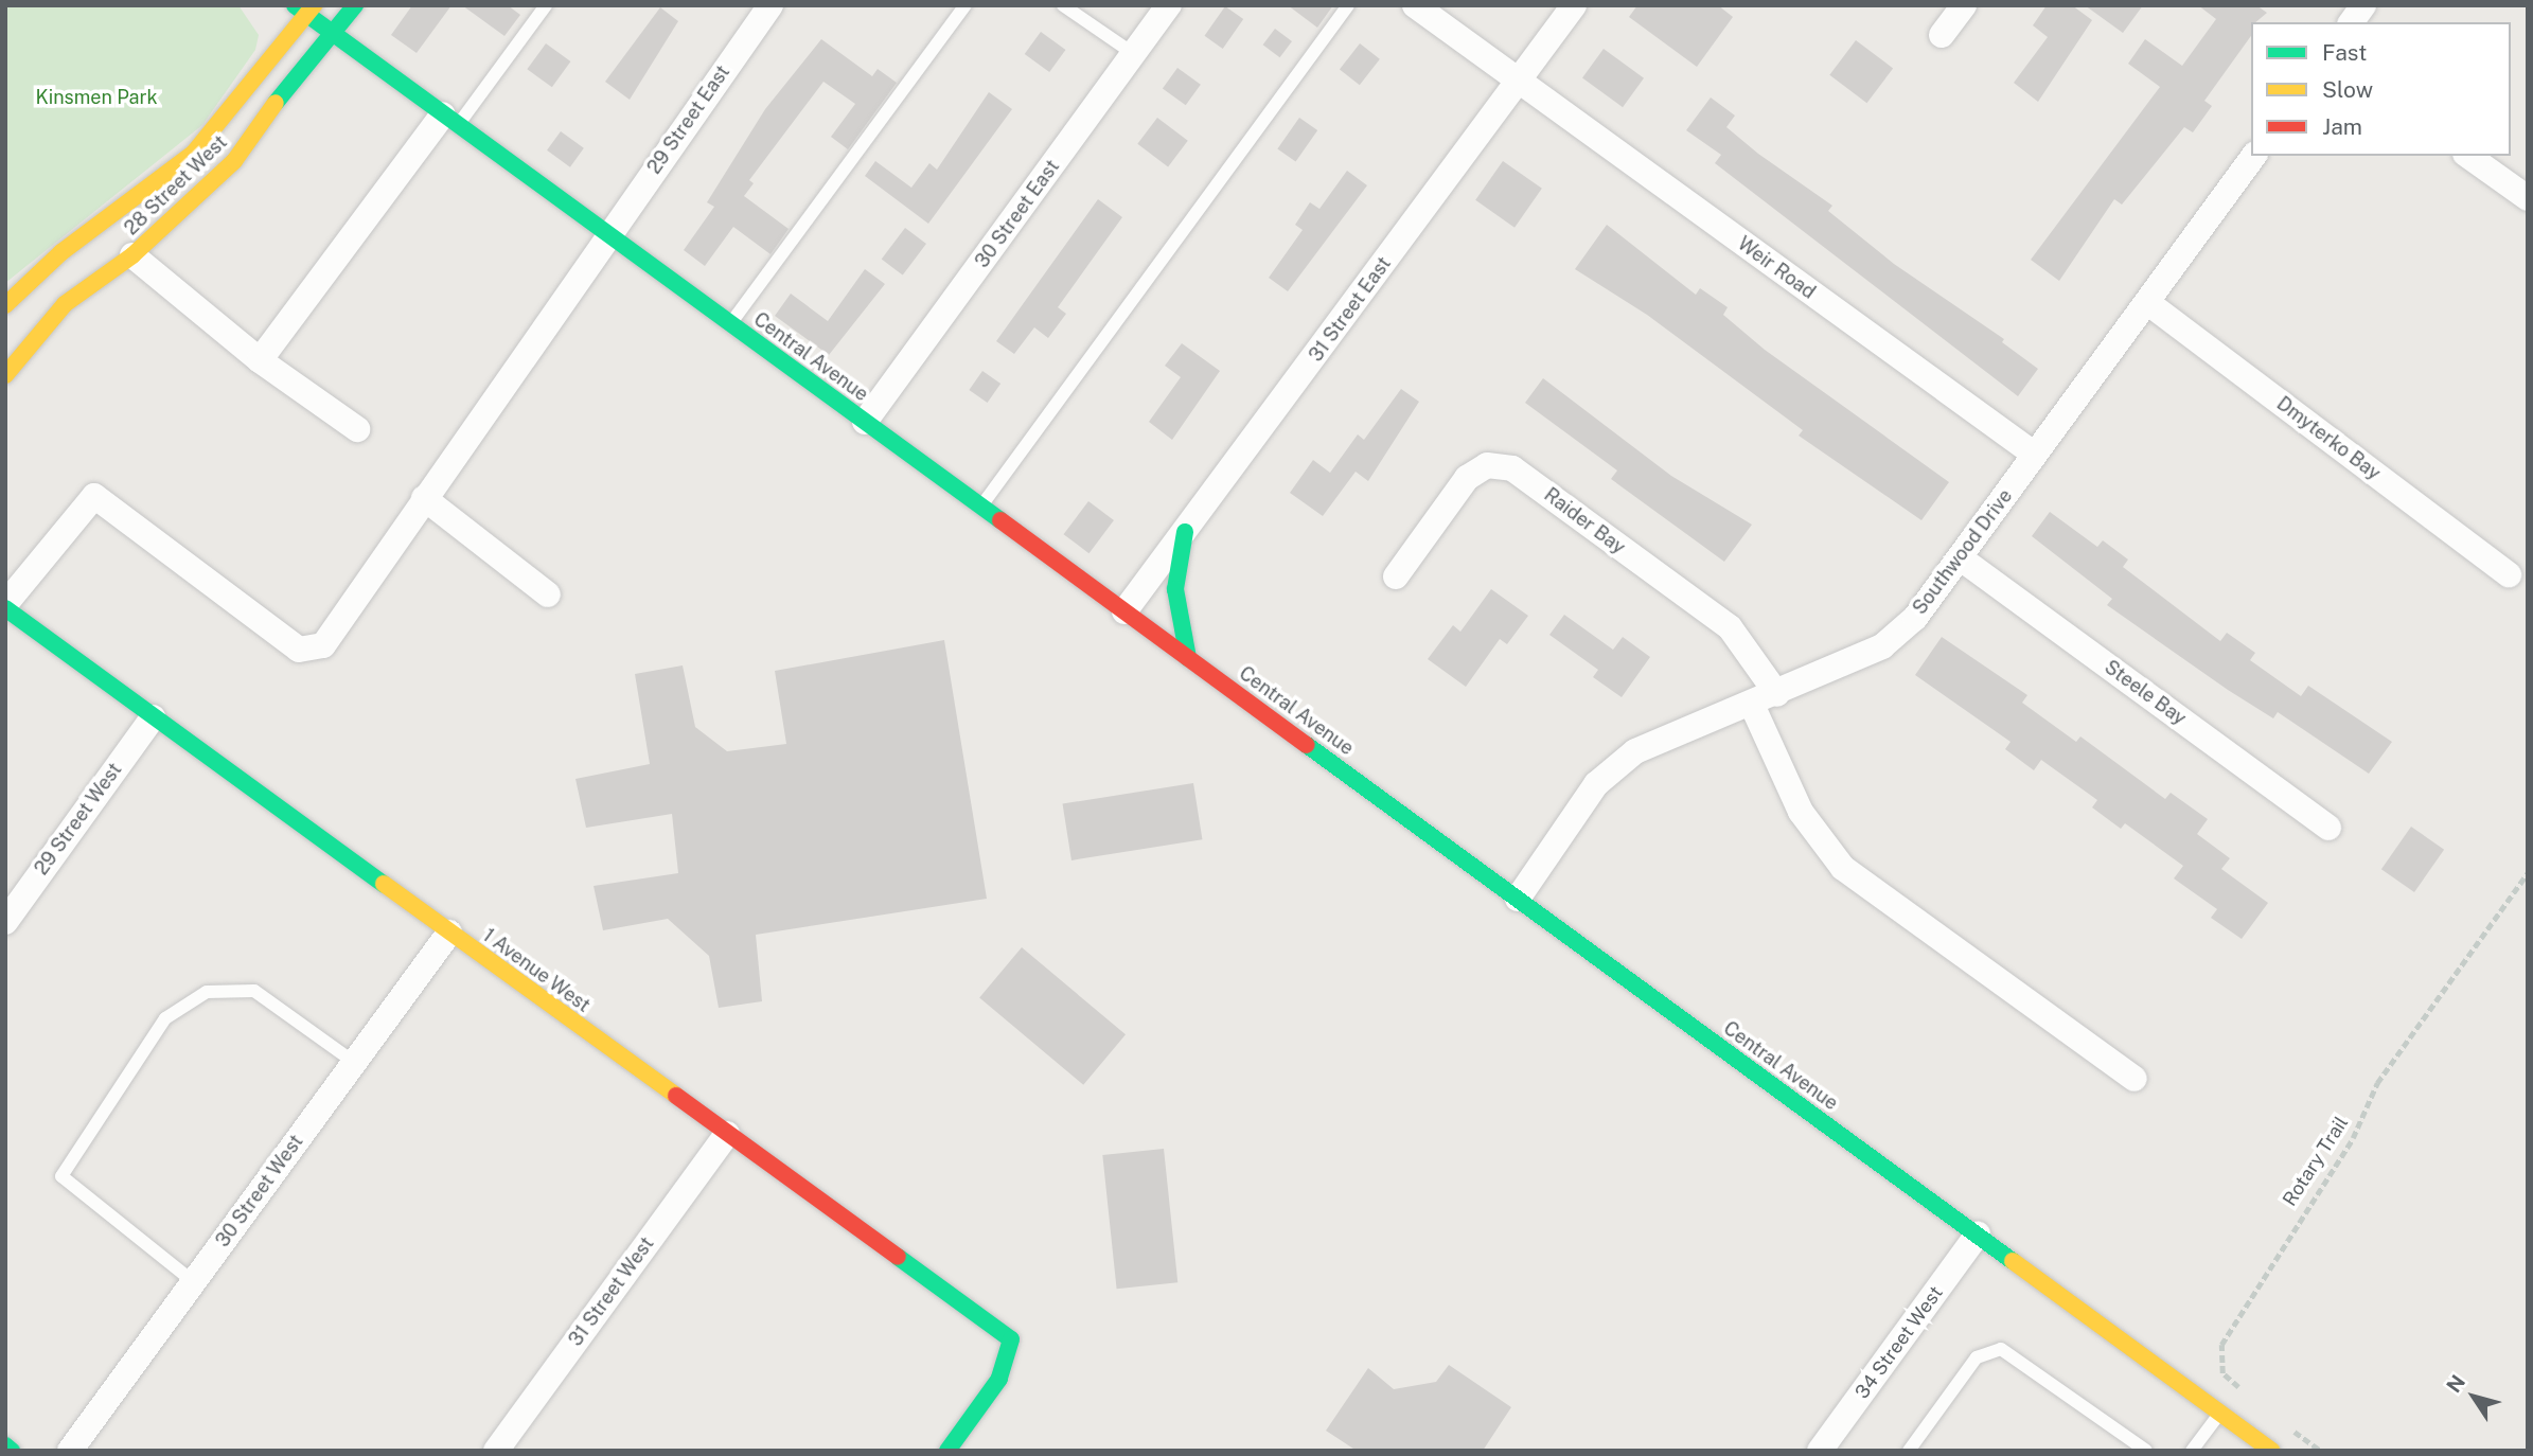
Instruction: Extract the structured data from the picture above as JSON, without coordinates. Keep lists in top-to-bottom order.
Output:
{
  "streets": {
    "main road": ["28 Street West", "Central Avenue", "1 Avenue West"],
    "street": [
      "29 Street East",
      "30 Street East",
      "Weir Road",
      "31 Street East",
      "Dmyterko Bay",
      "Raider Bay",
      "Southwood Drive",
      "Steele Bay",
      "29 Street West",
      "30 Street West",
      "31 Street West",
      "34 Street West"
    ],
    "path": ["Rotary Trail"]
  },
  "crossings": [
    ["29 Street East", "Central Avenue"],
    ["29 Street East", "1 Avenue West"],
    ["28 Street West", "Central Avenue"],
    ["30 Street East", "Central Avenue"],
    ["Weir Road", "31 Street East"],
    ["Weir Road", "Southwood Drive"],
    ["31 Street East", "Central Avenue"],
    ["Central Avenue", "Southwood Drive"],
    ["Central Avenue", "34 Street West"],
    ["Dmyterko Bay", "Southwood Drive"],
    ["Raider Bay", "Southwood Drive"],
    ["Southwood Drive", "Steele Bay"],
    ["29 Street West", "1 Avenue West"],
    ["1 Avenue West", "30 Street West"],
    ["1 Avenue West", "31 Street West"]
  ],
  "parks": ["Kinsmen Park"],
  "legend": ["Fast", "Slow", "Jam"],
  "north": "top left"
}
